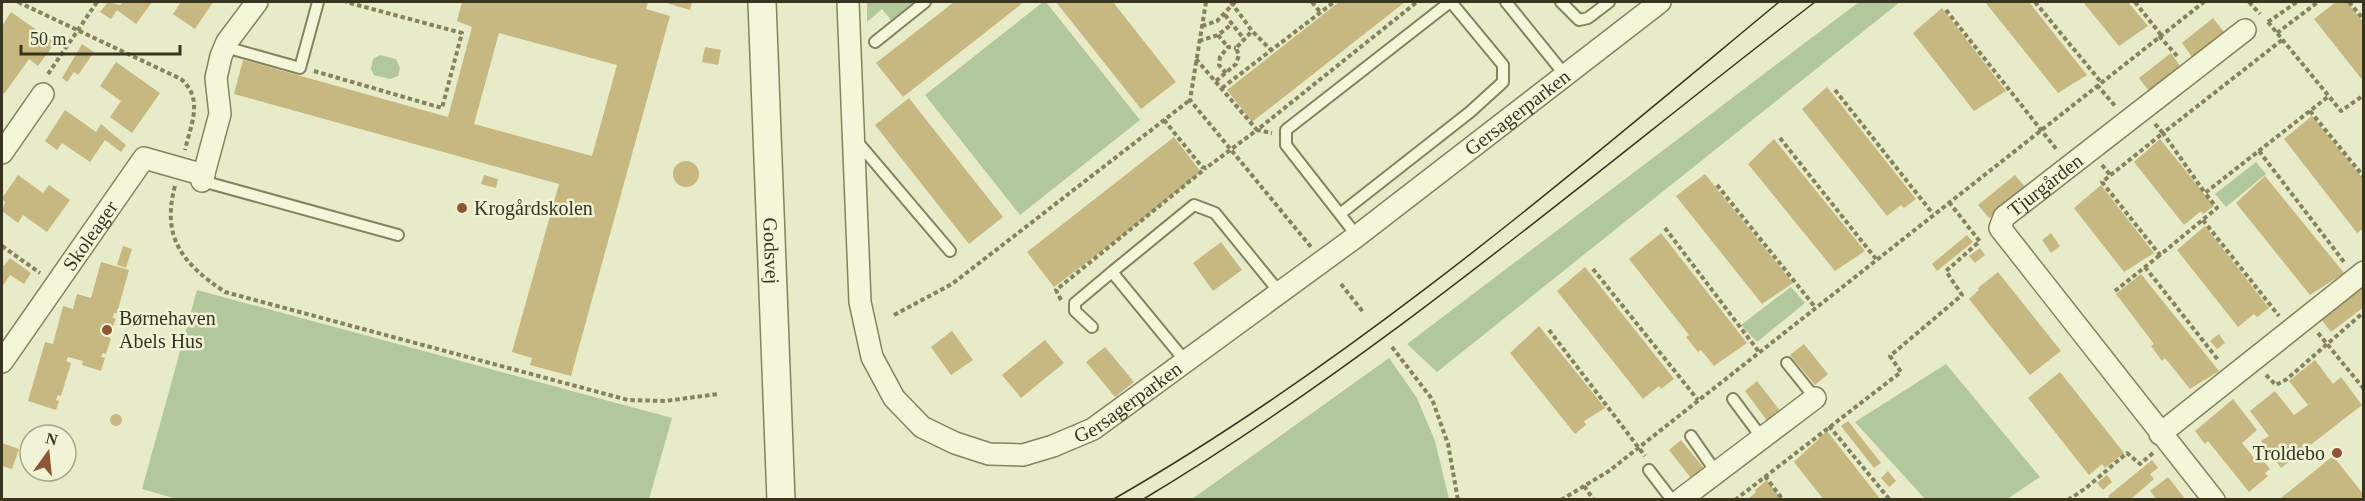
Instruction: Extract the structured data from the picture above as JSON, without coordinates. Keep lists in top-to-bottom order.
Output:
{
  "streets": {
    "street": [
      "Gersagerparken",
      "Tjurgården",
      "Skoleager",
      "Godsvej"
    ]
  },
  "places": ["Krogårdskolen", "Børnehaven Abels Hus", "Troldebo"],
  "scale_bar": "50 m",
  "north": "top"
}
